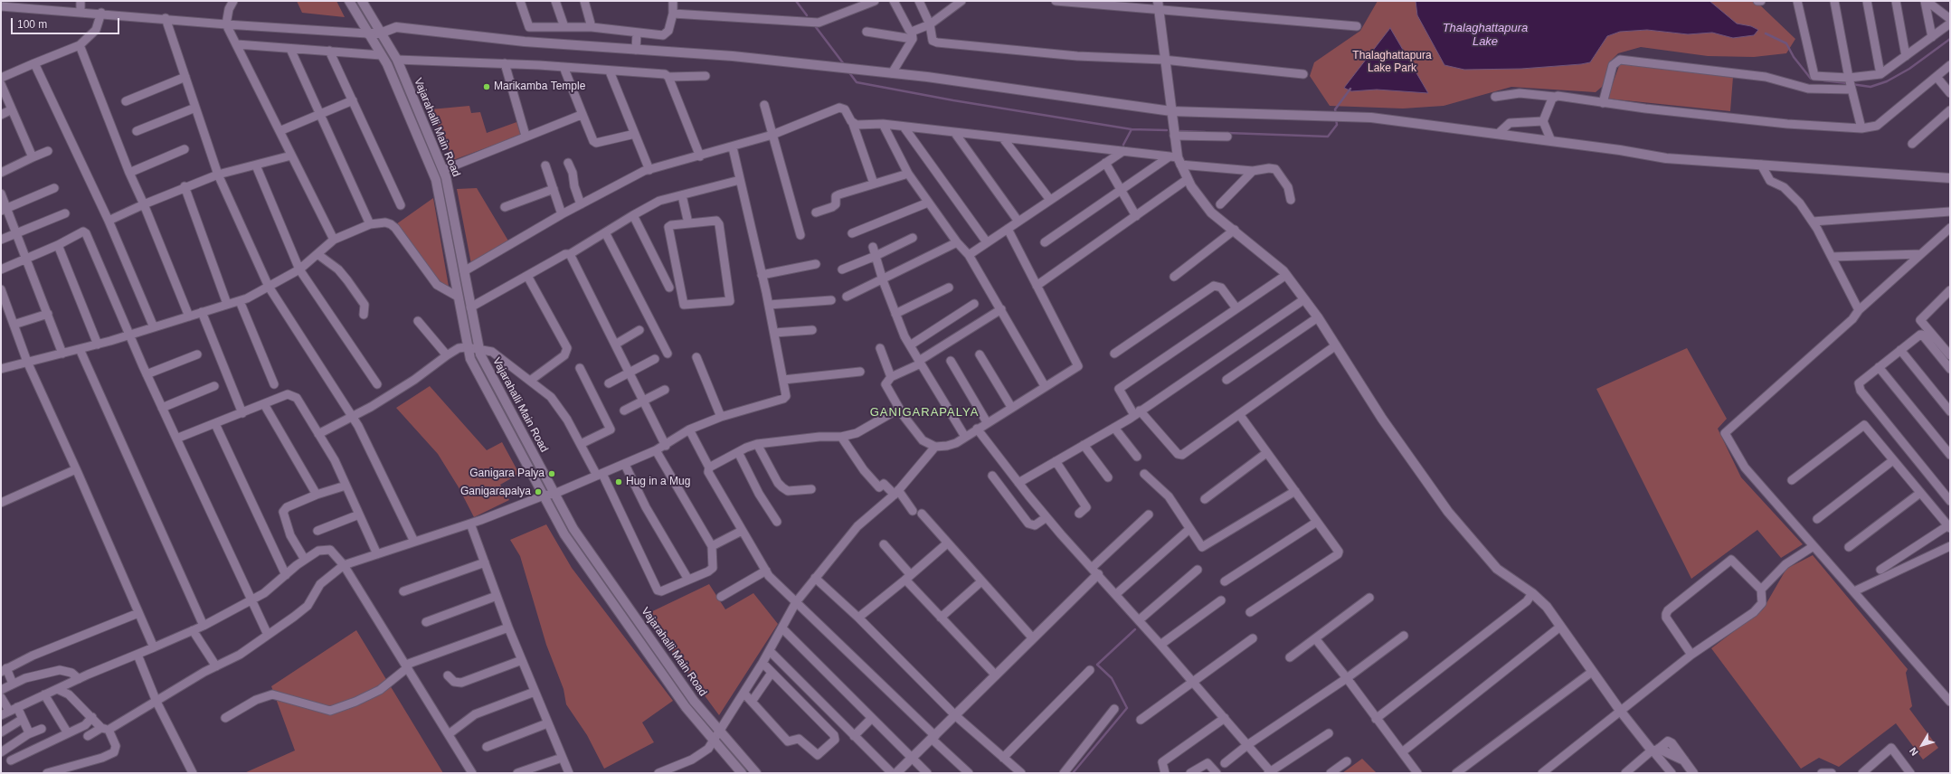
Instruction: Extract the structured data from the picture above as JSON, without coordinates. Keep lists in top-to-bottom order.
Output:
{
  "streets": {
    "street": ["Vajarahalli Main Road"]
  },
  "districts": ["GANIGARAPALYA"],
  "water": ["Thalaghattapura Lake"],
  "parks": ["Thalaghattapura Lake Park"],
  "places": [
    "Marikamba Temple",
    "Ganigara Palya",
    "Hug in a Mug",
    "Ganigarapalya"
  ],
  "scale_bar": "100 m",
  "north": "bottom left"
}
